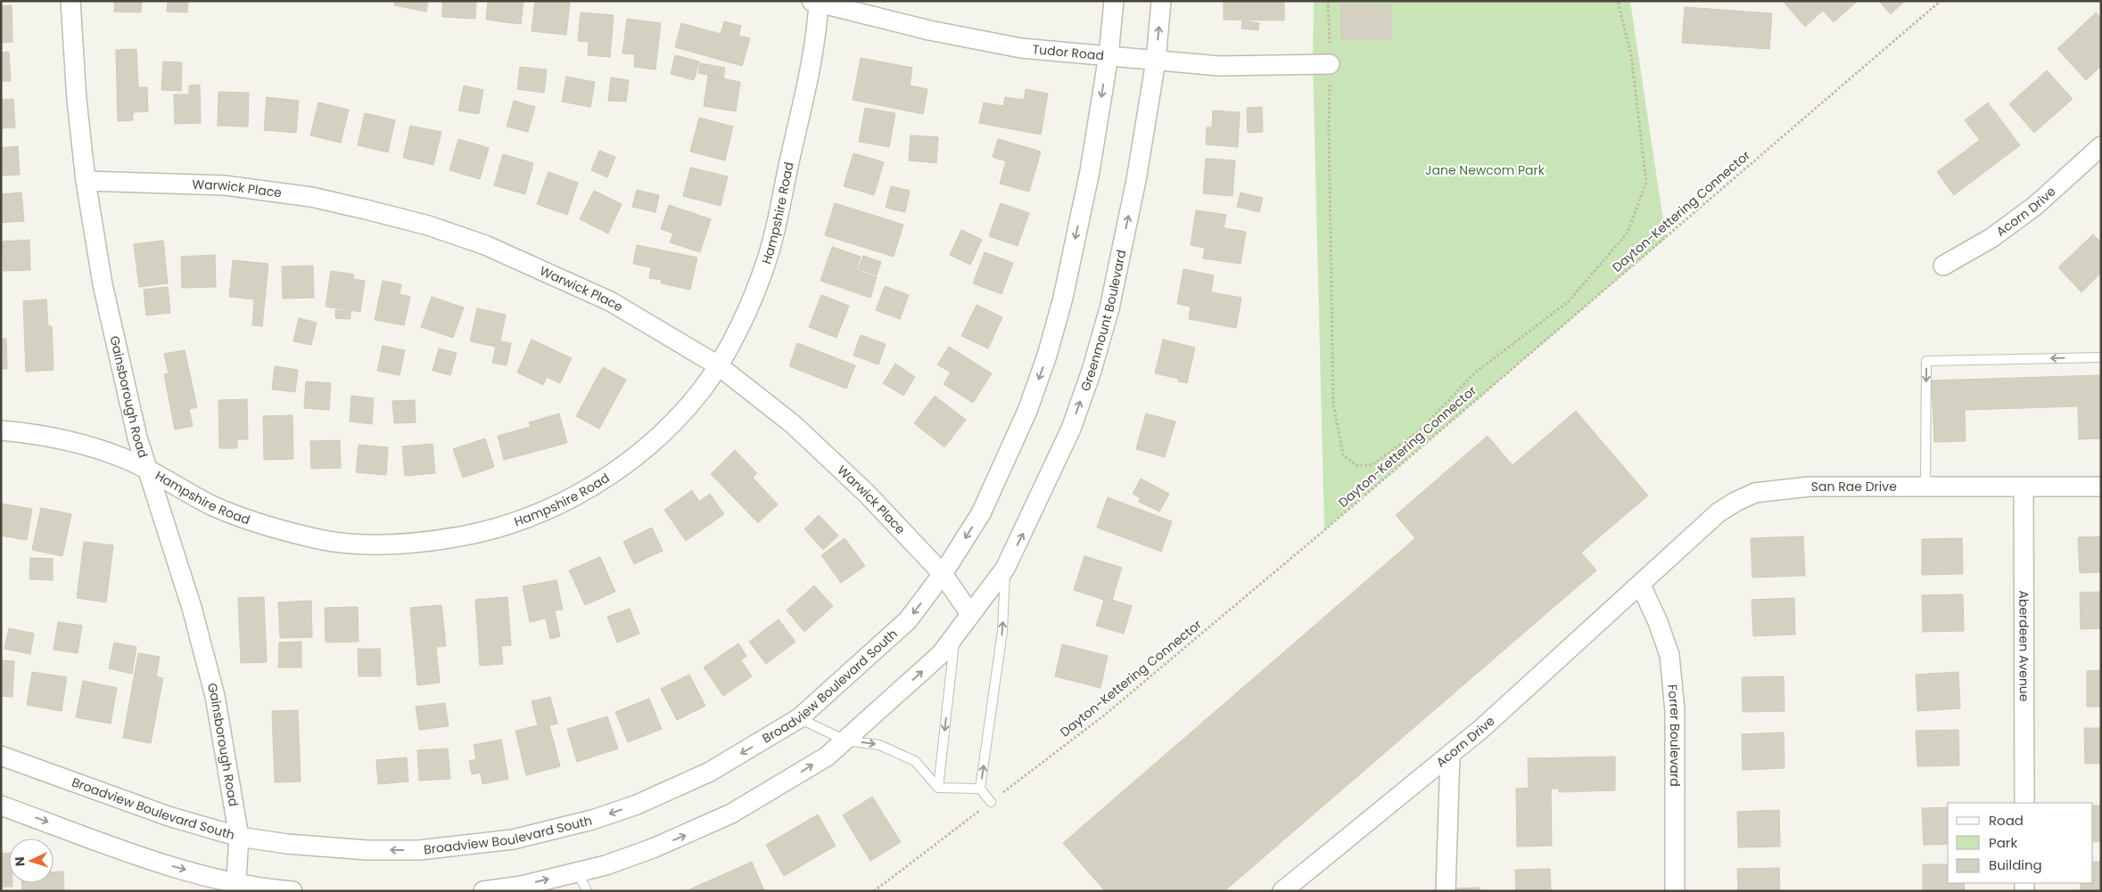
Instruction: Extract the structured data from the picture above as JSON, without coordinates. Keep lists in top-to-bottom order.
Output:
{
  "streets": {
    "street": [
      "Tudor Road",
      "Warwick Place",
      "Acorn Drive",
      "Hampshire Road",
      "Greenmount Boulevard",
      "Gainsborough Road",
      "San Rae Drive",
      "Aberdeen Avenue",
      "Broadview Boulevard South",
      "Forrer Boulevard"
    ],
    "path": ["Dayton-Kettering Connector"]
  },
  "crossings": [
    ["Tudor Road", "Hampshire Road"],
    ["Tudor Road", "Greenmount Boulevard"],
    ["Warwick Place", "Hampshire Road"],
    ["Warwick Place", "Greenmount Boulevard"],
    ["Warwick Place", "Gainsborough Road"],
    ["Warwick Place", "Broadview Boulevard South"],
    ["Acorn Drive", "San Rae Drive"],
    ["Acorn Drive", "Forrer Boulevard"],
    ["Hampshire Road", "Gainsborough Road"],
    ["Gainsborough Road", "Broadview Boulevard South"],
    ["San Rae Drive", "Aberdeen Avenue"],
    ["San Rae Drive", "Forrer Boulevard"]
  ],
  "parks": ["Jane Newcom Park"],
  "legend": ["Road", "Park", "Building"],
  "north": "left"
}
